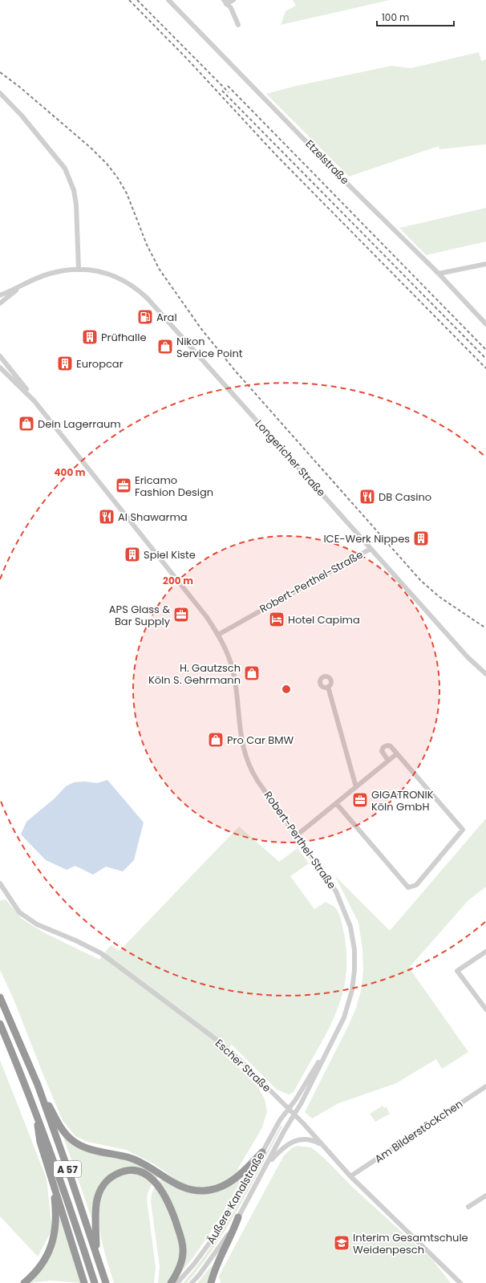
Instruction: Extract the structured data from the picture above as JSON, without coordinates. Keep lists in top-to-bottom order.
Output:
{
  "streets": {
    "highway": ["A 57"],
    "street": [
      "Etzelstraße",
      "Longericher Straße",
      "Robert-Perthel-Straße",
      "Escher Straße",
      "Am Bilderstöckchen",
      "Äußere Kanalstraße"
    ]
  },
  "crossings": [
    ["Longericher Straße", "Robert-Perthel-Straße"],
    ["Robert-Perthel-Straße", "Escher Straße"],
    ["Robert-Perthel-Straße", "Äußere Kanalstraße"],
    ["Escher Straße", "Am Bilderstöckchen"],
    ["Escher Straße", "Äußere Kanalstraße"]
  ],
  "places": {
    "fuel station": ["Aral"],
    "building": [
      "Prüfhalle",
      "Europcar",
      "ICE-Werk Nippes",
      "Spiel Kiste"
    ],
    "shop": [
      "Nikon Service Point",
      "Dein Lagerraum",
      "H. Gautzsch Köln S. Gehrmann",
      "Pro Car BMW"
    ],
    "office": ["Ericamo Fashion Design", "APS Glass & Bar Supply", "GIGATRONIK Köln GmbH"],
    "restaurant": ["DB Casino", "Al Shawarma"],
    "hotel": ["Hotel Capima"],
    "school or university": ["Interim Gesamtschule Weidenpesch"]
  },
  "scale_bar": "100 m",
  "rings": ["400 m", "200 m"]
}
